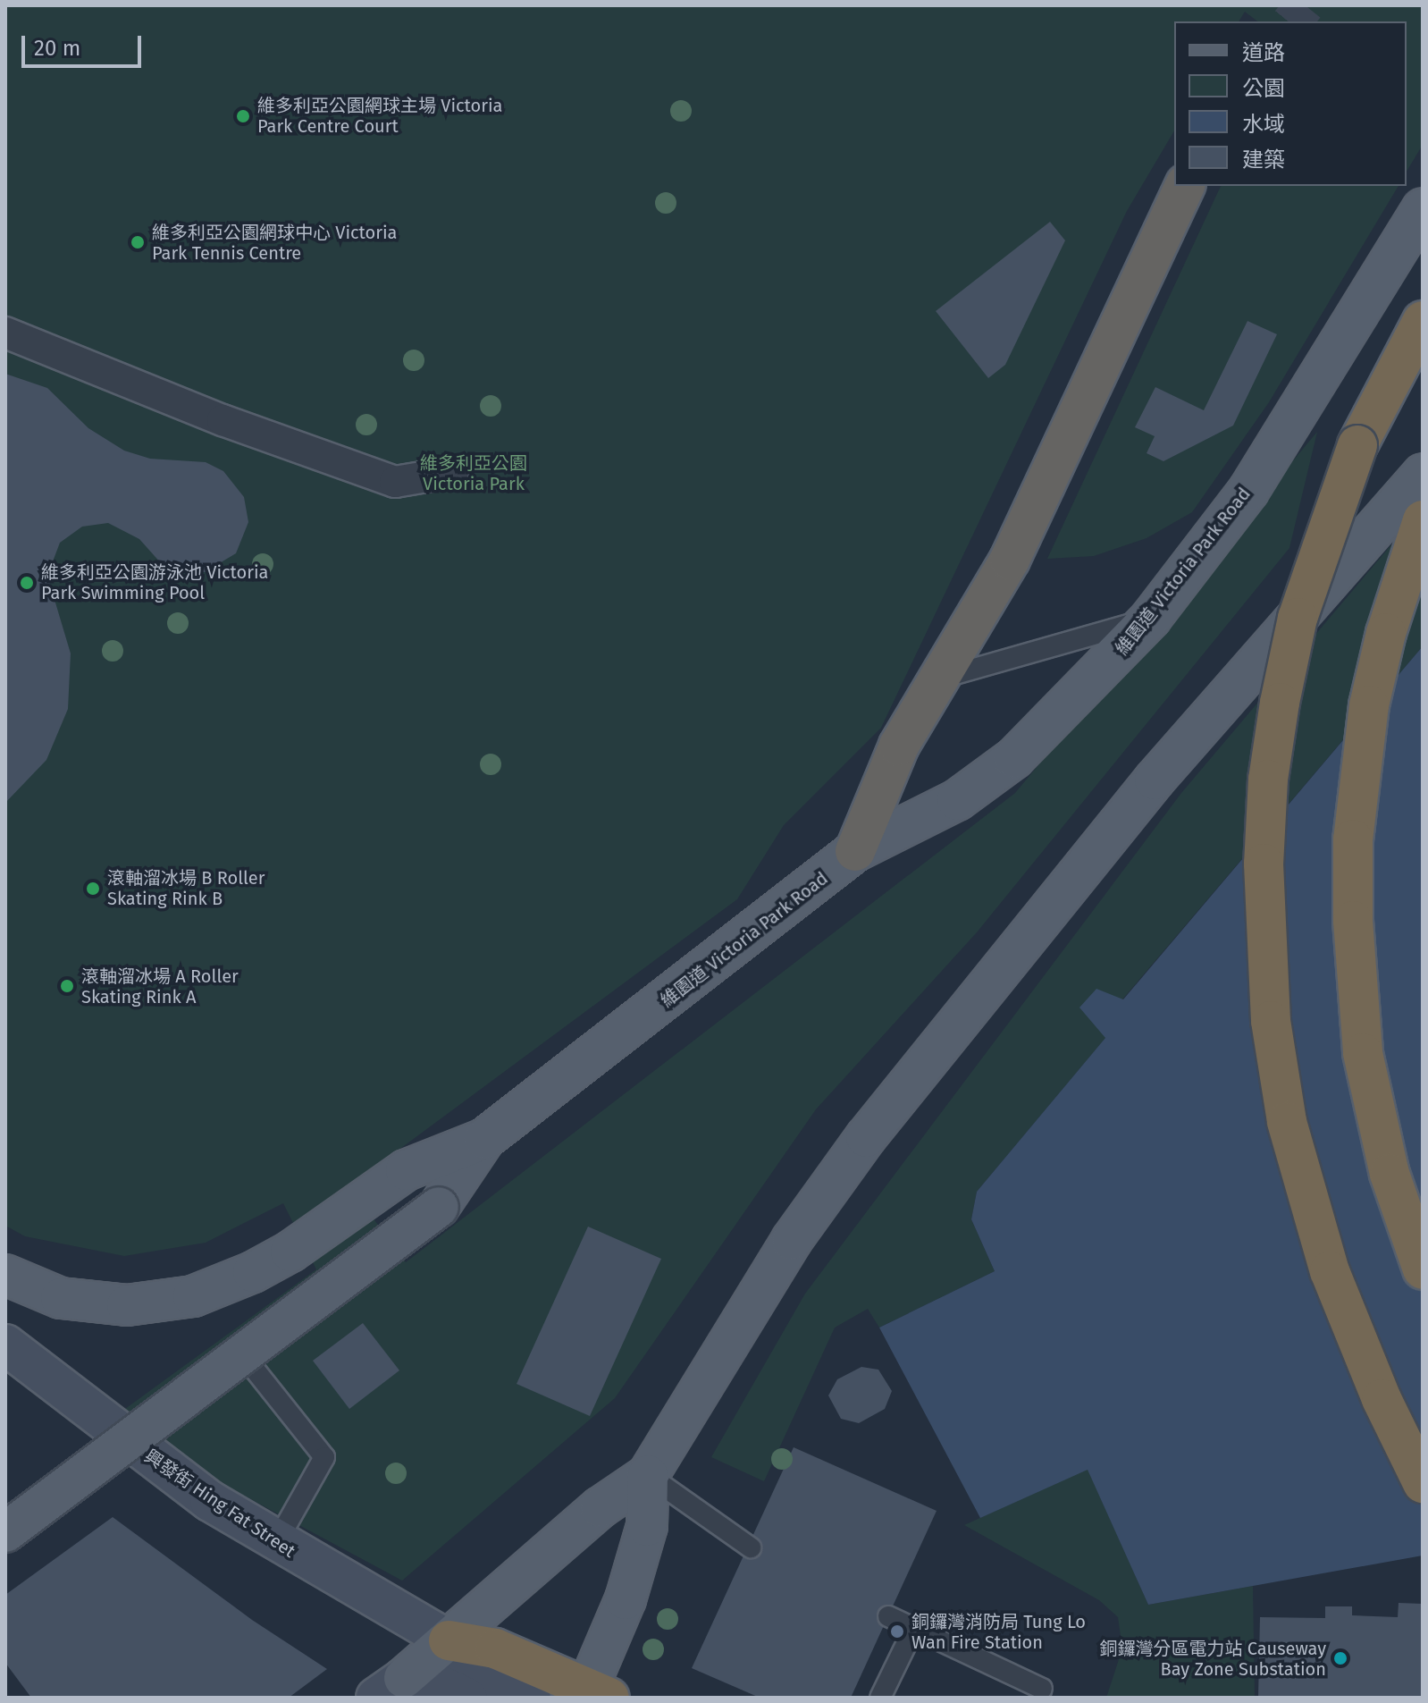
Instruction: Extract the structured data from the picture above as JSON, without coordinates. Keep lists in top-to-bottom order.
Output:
{
  "streets": {
    "main road": ["維園道 Victoria Park Road", "興發街 Hing Fat Street"]
  },
  "parks": ["維多利亞公園 Victoria Park"],
  "places": [
    "維多利亞公園網球主場 Victoria Park Centre Court",
    "維多利亞公園網球中心 Victoria Park Tennis Centre",
    "維多利亞公園游泳池 Victoria Park Swimming Pool",
    "滾軸溜冰場 B Roller Skating Rink B",
    "滾軸溜冰場 A Roller Skating Rink A",
    "銅鑼灣消防局 Tung Lo Wan Fire Station",
    "銅鑼灣分區電力站 Causeway Bay Zone Substation"
  ],
  "legend": [
    "道路",
    "公園",
    "水域",
    "建築"
  ],
  "scale_bar": "20 m"
}
